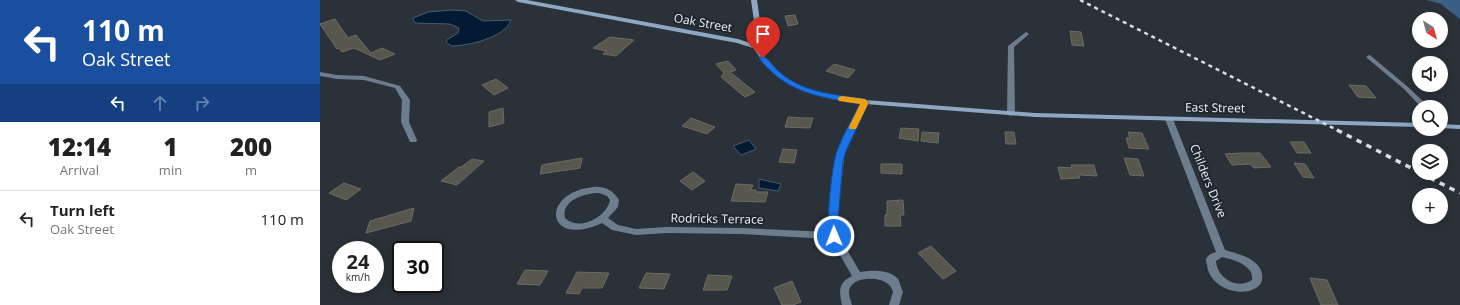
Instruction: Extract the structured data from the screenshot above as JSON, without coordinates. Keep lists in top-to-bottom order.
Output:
{
  "streets": {
    "main road": ["Oak Street", "East Street"],
    "street": ["Childers Drive", "Rodricks Terrace"]
  },
  "crossings": [
    ["East Street", "Childers Drive"]
  ],
  "north": "bottom right",
  "page": {
    "turn": ["110 m", "Oak Street"],
    "map_buttons": "+",
    "eta": [
      "12:14",
      "Arrival",
      "1",
      "min",
      "200",
      "m"
    ],
    "list": [
      {
        "name": "Turn left",
        "note": "Oak Street",
        "value": "110 m"
      }
    ],
    "speed": "24 km/h",
    "limit": "30"
  }
}
